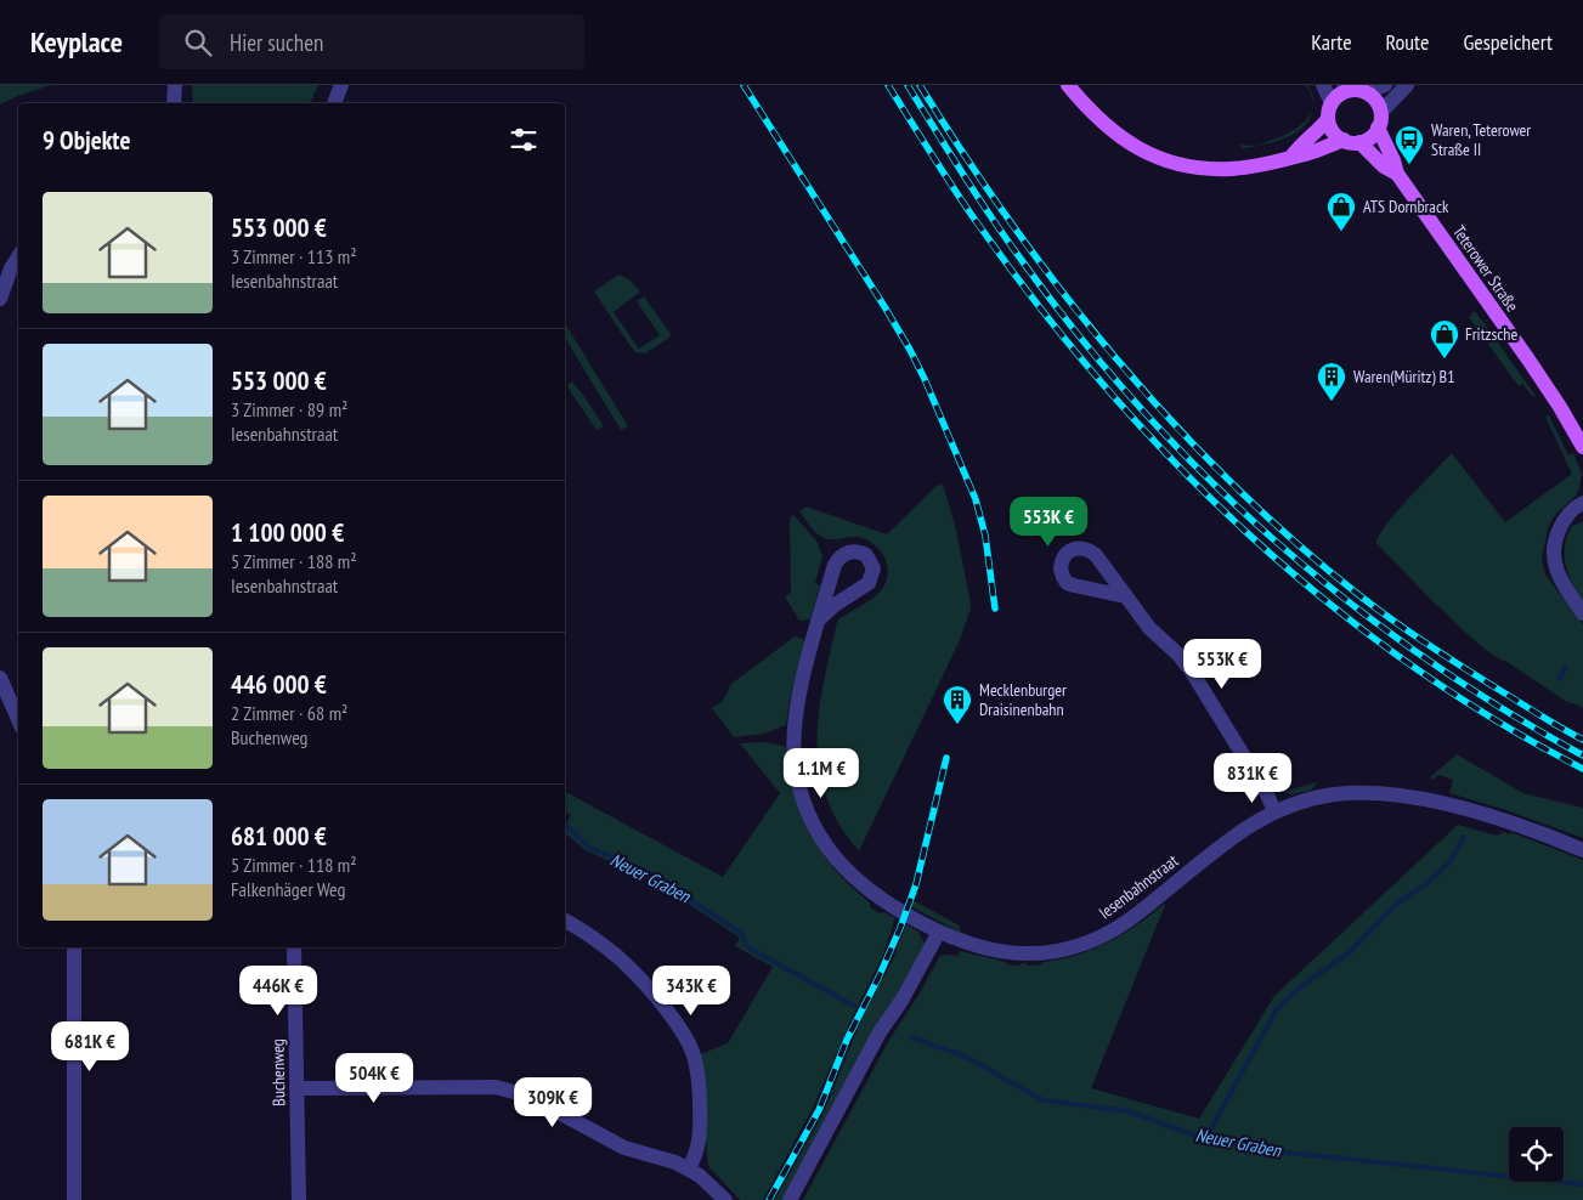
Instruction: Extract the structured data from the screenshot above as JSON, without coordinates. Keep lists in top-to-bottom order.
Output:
{
  "streets": {
    "main road": ["Teterower Straße"],
    "street": ["Iesenbahnstraat", "Buchenweg"]
  },
  "water": ["Neuer Graben"],
  "places": {
    "bus stop": ["Waren, Teterower Straße II"],
    "shop": ["ATS Dornbrack", "Fritzsche"],
    "building": ["Waren(Müritz) B1", "Mecklenburger Draisinenbahn"]
  },
  "page": {
    "header": "Keyplace",
    "search": "Hier suchen",
    "nav": ["Karte", "Route", "Gespeichert"],
    "heading": "9 Objekte",
    "list": [
      {
        "name": "553 000 €",
        "note": "3 Zimmer · 113 m² · Iesenbahnstraat"
      },
      {
        "name": "553 000 €",
        "note": "3 Zimmer · 89 m² · Iesenbahnstraat"
      },
      {
        "name": "1 100 000 €",
        "note": "5 Zimmer · 188 m² · Iesenbahnstraat"
      },
      {
        "name": "446 000 €",
        "note": "2 Zimmer · 68 m² · Buchenweg"
      },
      {
        "name": "681 000 €",
        "note": "5 Zimmer · 118 m² · Falkenhäger Weg"
      }
    ],
    "price": [
      "553K €",
      "553K €",
      "1.1M €",
      "831K €",
      "446K €",
      "343K €",
      "681K €",
      "504K €",
      "309K €"
    ]
  }
}
